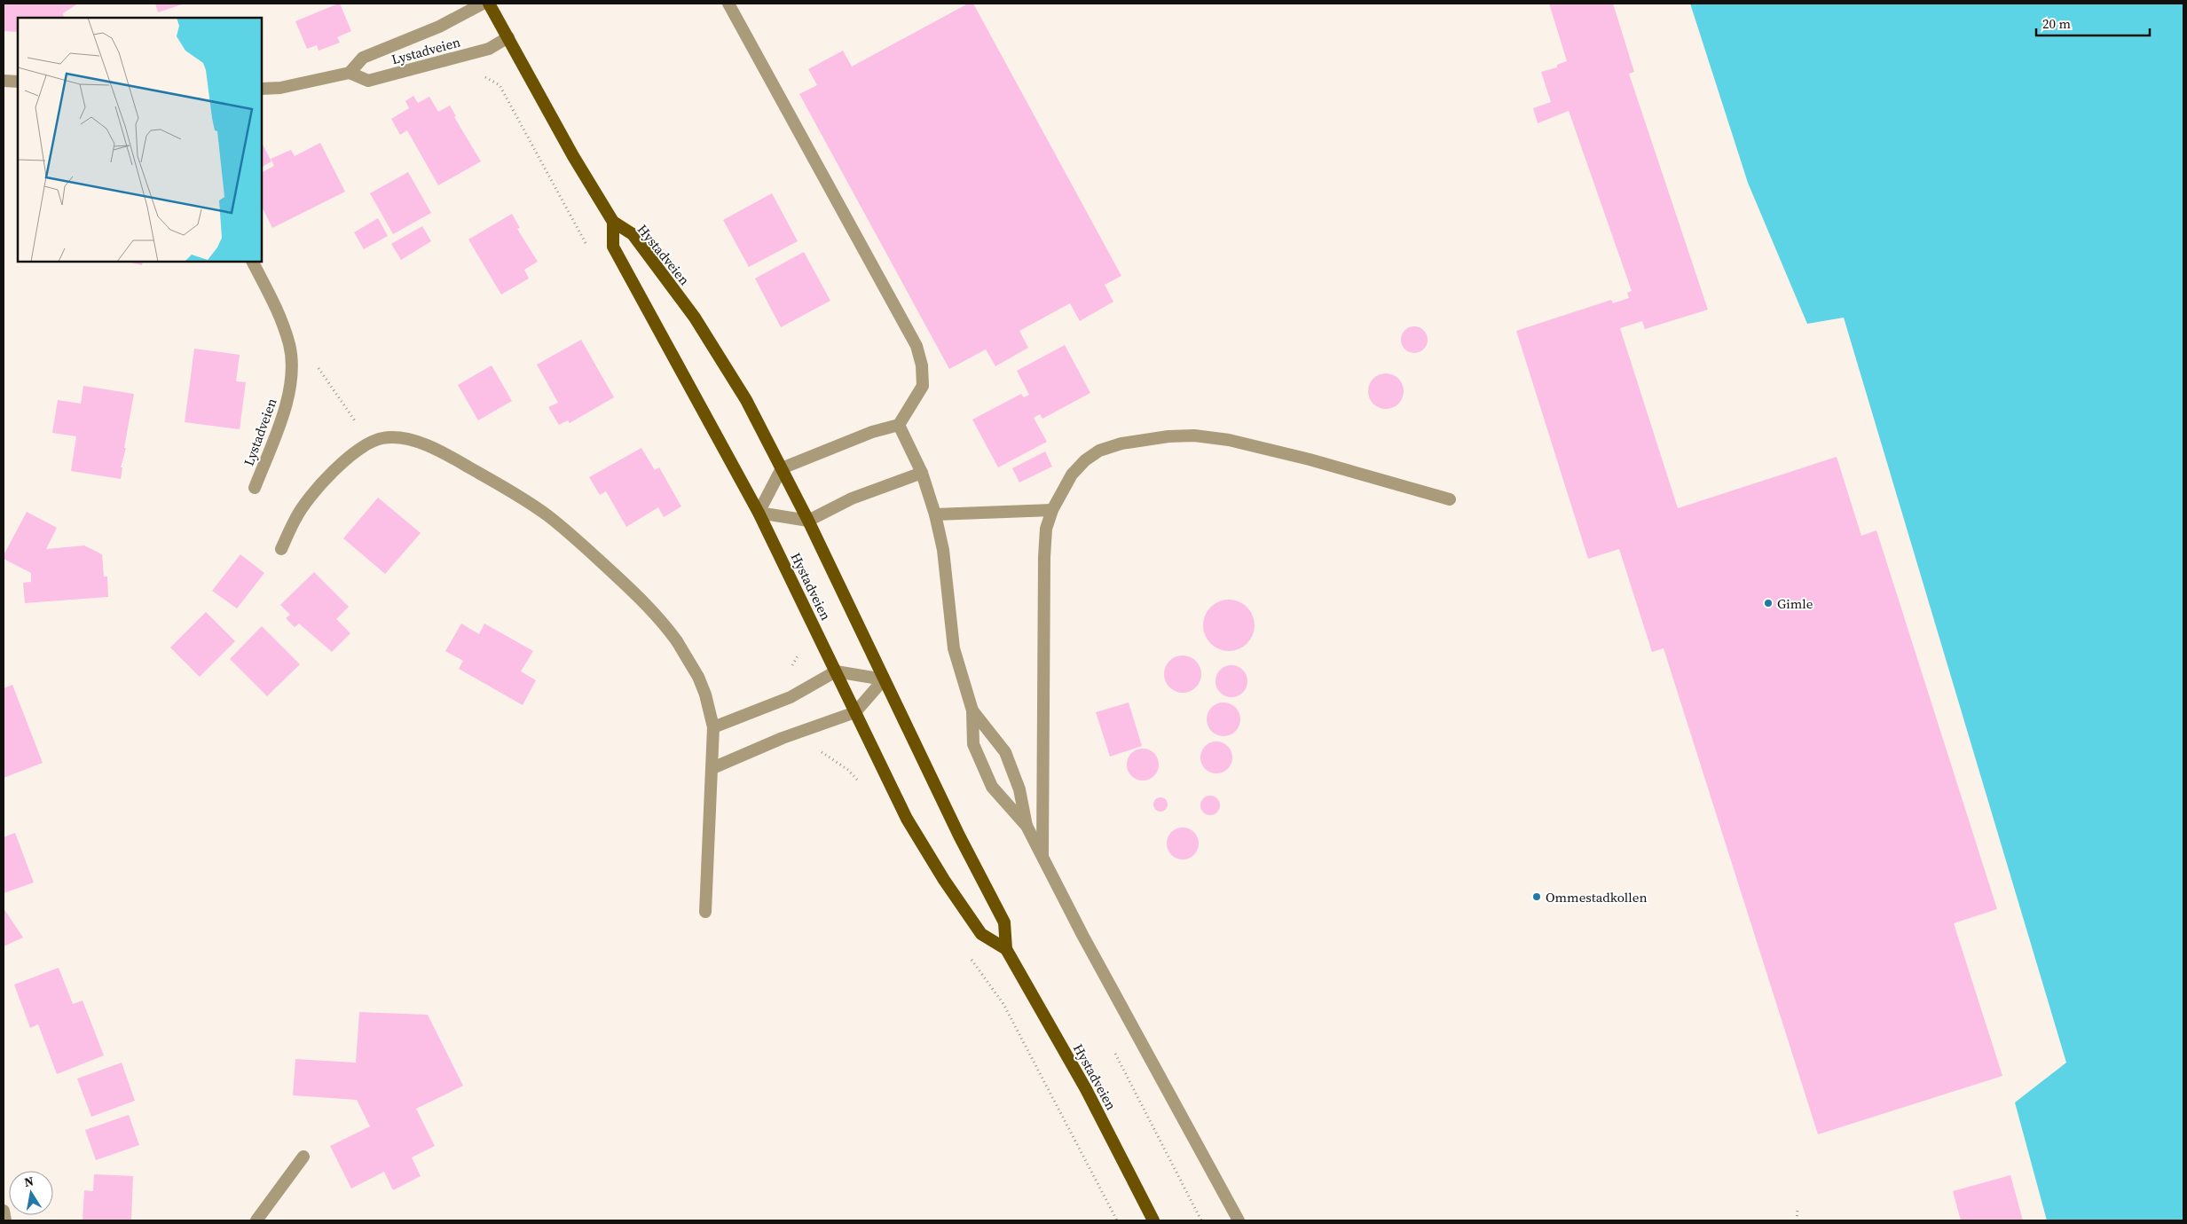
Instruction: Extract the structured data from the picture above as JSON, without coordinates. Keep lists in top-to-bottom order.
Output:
{
  "streets": {
    "main road": ["Hystadveien"],
    "street": ["Lystadveien"]
  },
  "crossings": [
    ["Lystadveien", "Hystadveien"]
  ],
  "places": ["Gimle", "Ommestadkollen"],
  "scale_bar": "20 m",
  "north": "top"
}
